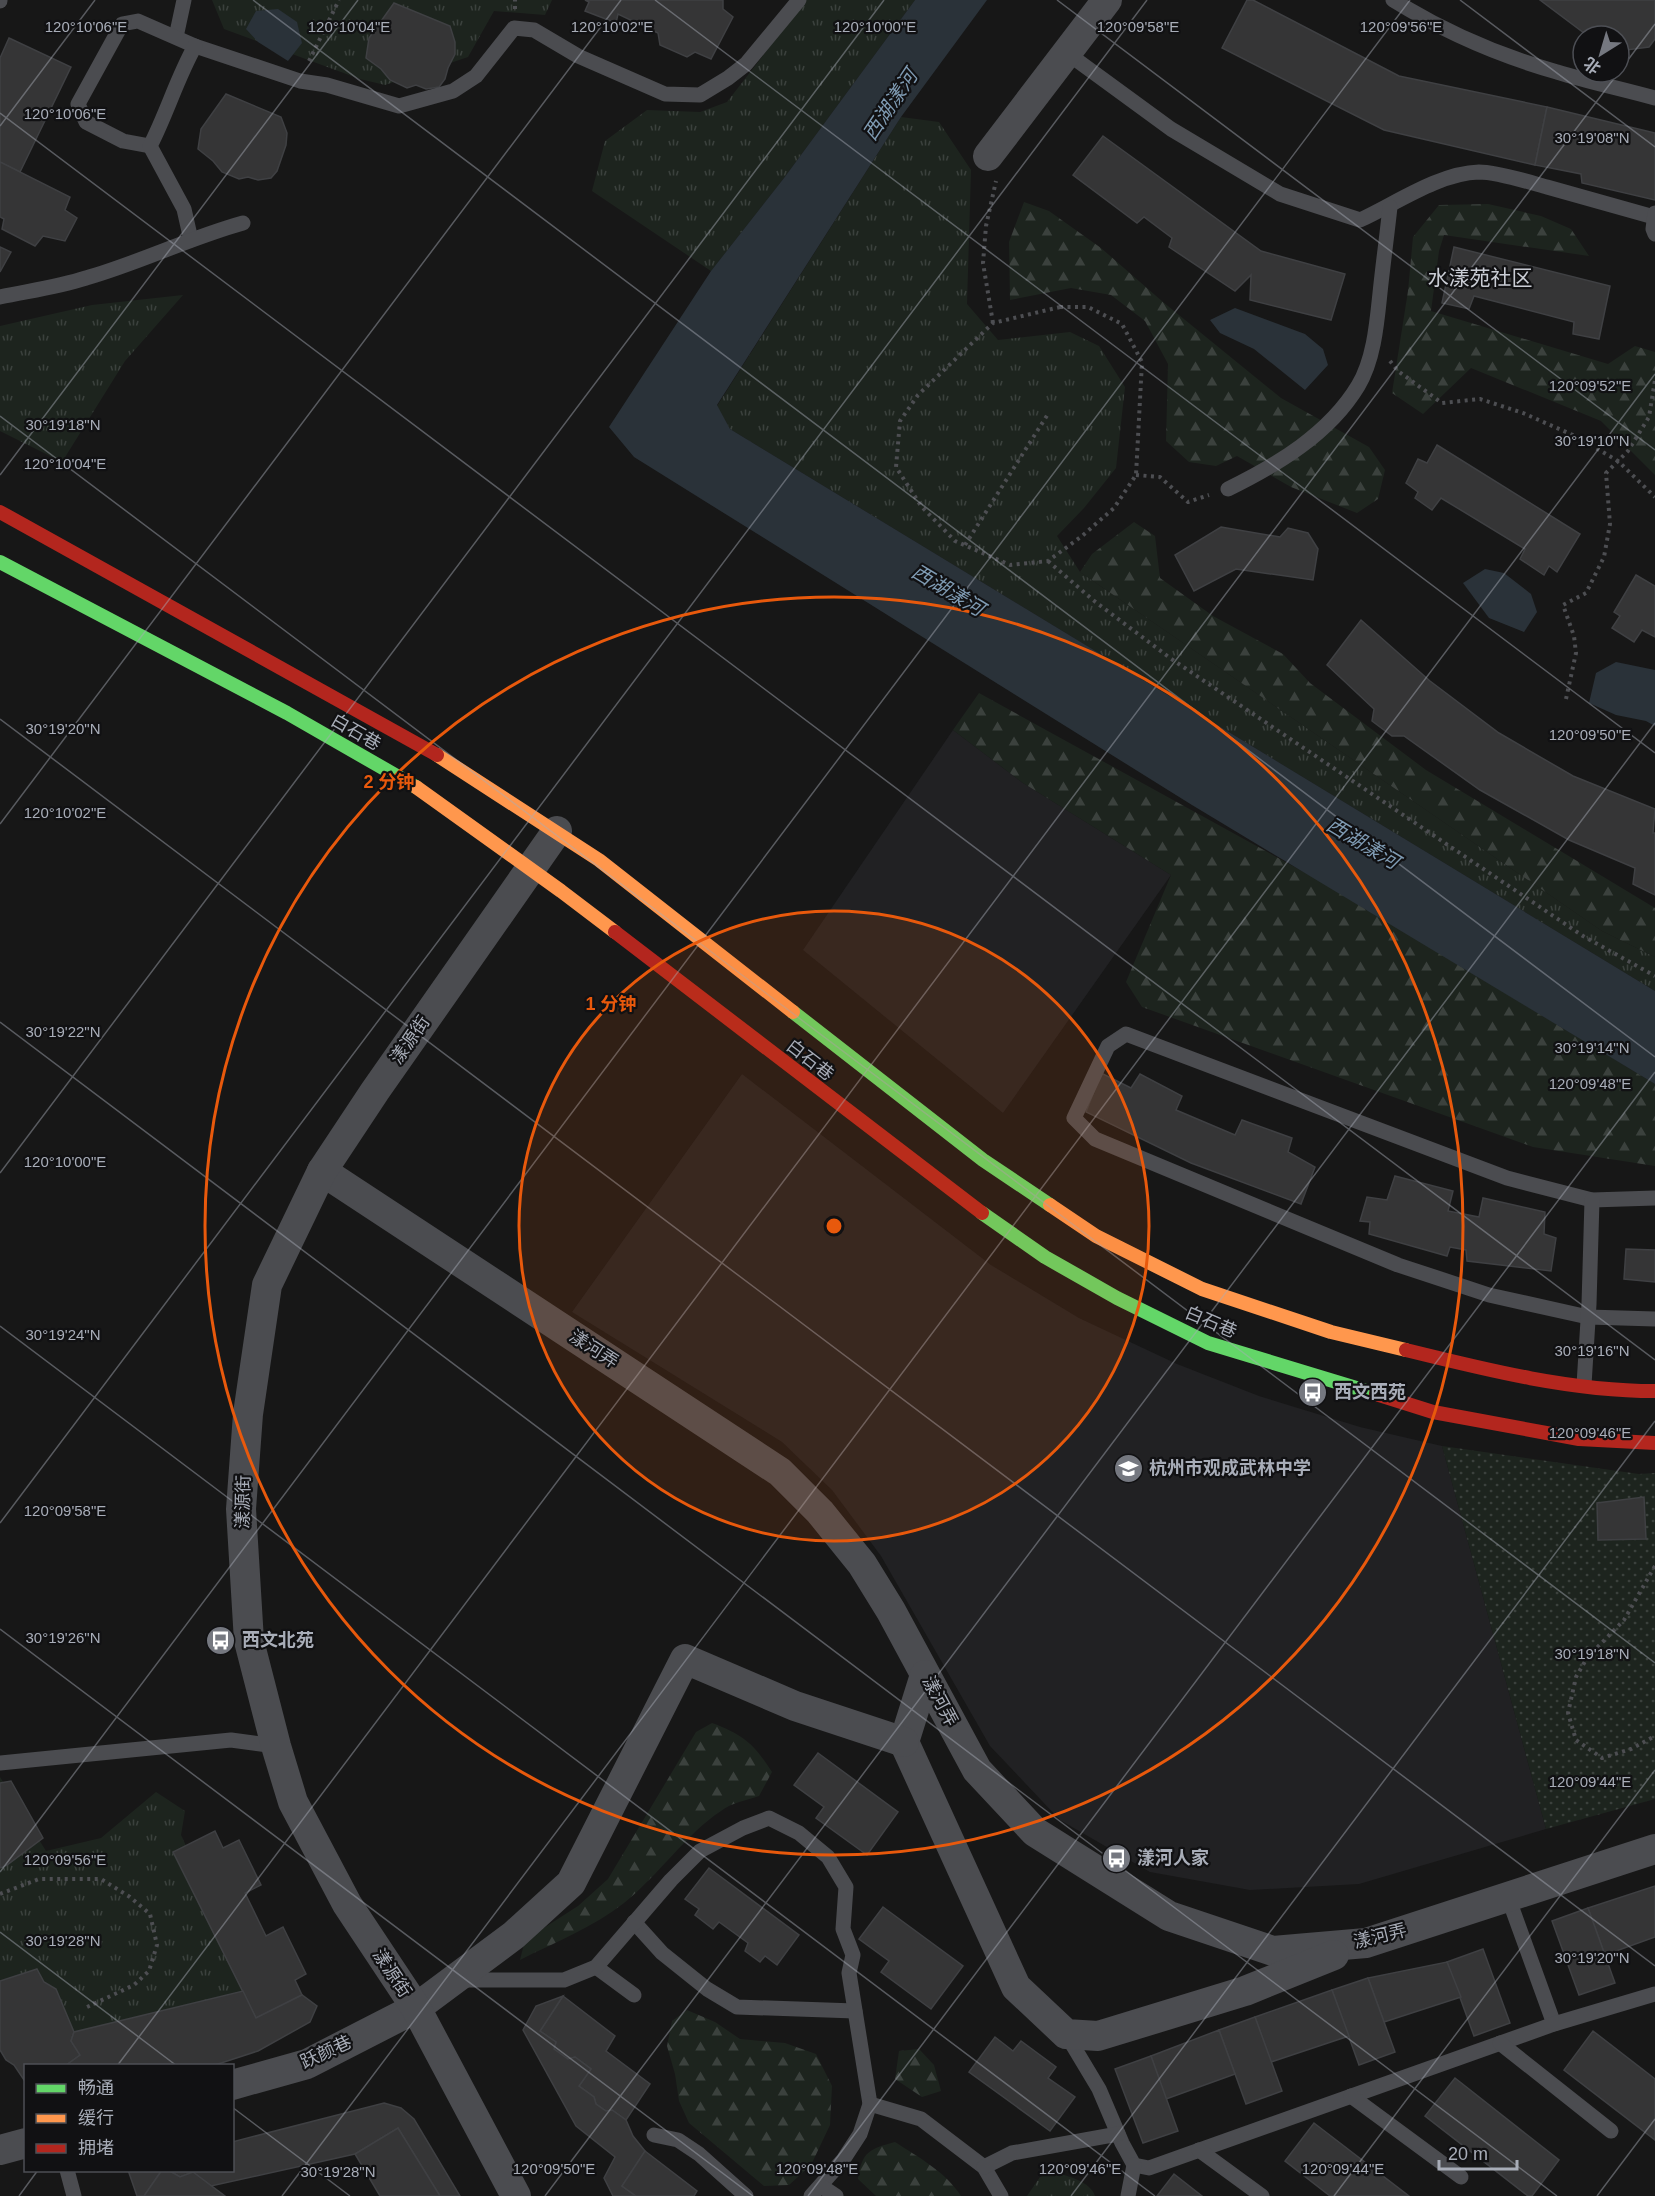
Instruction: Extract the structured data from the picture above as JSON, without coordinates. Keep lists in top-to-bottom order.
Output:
{
  "streets": {
    "main road": ["白石巷"],
    "street": ["漾源街", "漾河弄", "跃颜巷"]
  },
  "crossings": [
    ["白石巷", "漾源街"],
    ["漾源街", "漾河弄"],
    ["漾源街", "跃颜巷"]
  ],
  "districts": ["水漾苑社区"],
  "water": ["西湖漾河"],
  "places": {
    "bus stop": ["西文西苑", "西文北苑", "漾河人家"],
    "school or university": ["杭州市观成武林中学"]
  },
  "legend": ["畅通", "缓行", "拥堵"],
  "scale_bar": "20 m",
  "north": "bottom left",
  "coordinates": [
    "120°10'06\"E",
    "120°10'04\"E",
    "120°10'02\"E",
    "120°10'00\"E",
    "120°09'58\"E",
    "120°09'56\"E",
    "30°19'08\"N",
    "120°09'52\"E",
    "30°19'18\"N",
    "30°19'10\"N",
    "30°19'20\"N",
    "120°09'50\"E",
    "30°19'22\"N",
    "30°19'14\"N",
    "120°09'48\"E",
    "30°19'24\"N",
    "30°19'16\"N",
    "120°09'46\"E",
    "30°19'26\"N",
    "120°09'44\"E",
    "30°19'28\"N"
  ],
  "rings": ["2 分钟", "1 分钟"]
}
